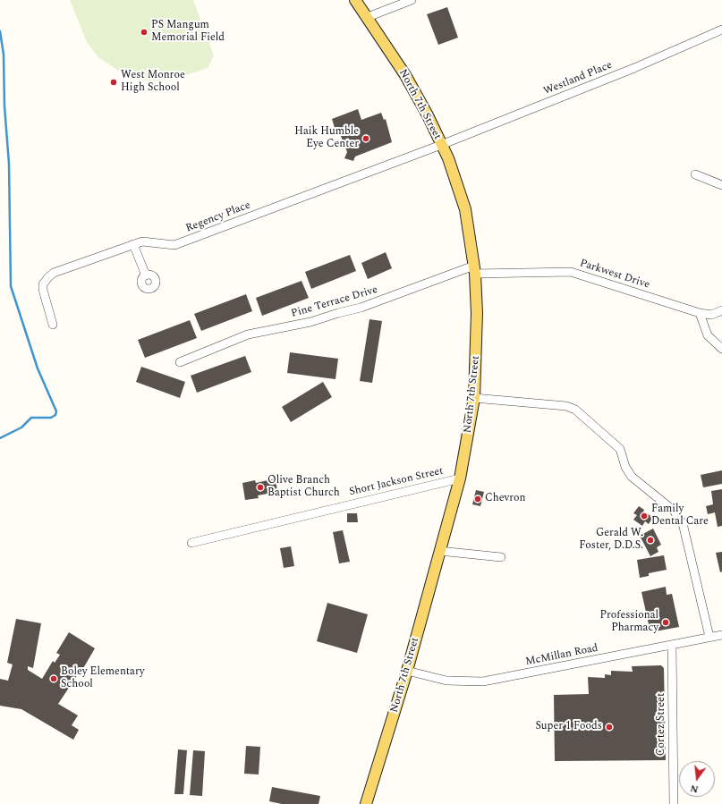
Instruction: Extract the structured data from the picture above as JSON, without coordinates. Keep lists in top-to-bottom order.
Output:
{
  "streets": {
    "main road": ["North 7th Street"],
    "street": [
      "Westland Place",
      "Regency Place",
      "Parkwest Drive",
      "Pine Terrace Drive",
      "Short Jackson Street",
      "McMillan Road",
      "Cortez Street"
    ]
  },
  "crossings": [
    ["Westland Place", "North 7th Street"],
    ["Westland Place", "Regency Place"],
    ["North 7th Street", "Regency Place"],
    ["North 7th Street", "Parkwest Drive"],
    ["North 7th Street", "Pine Terrace Drive"],
    ["North 7th Street", "Short Jackson Street"],
    ["North 7th Street", "McMillan Road"],
    ["Parkwest Drive", "Pine Terrace Drive"],
    ["McMillan Road", "Cortez Street"]
  ],
  "places": [
    "PS Mangum Memorial Field",
    "West Monroe High School",
    "Haik Humble Eye Center",
    "Olive Branch Baptist Church",
    "Chevron",
    "Family Dental Care",
    "Gerald W. Foster, D.D.S.",
    "Professional Pharmacy",
    "Boley Elementary School",
    "Super 1 Foods"
  ],
  "north": "bottom"
}
